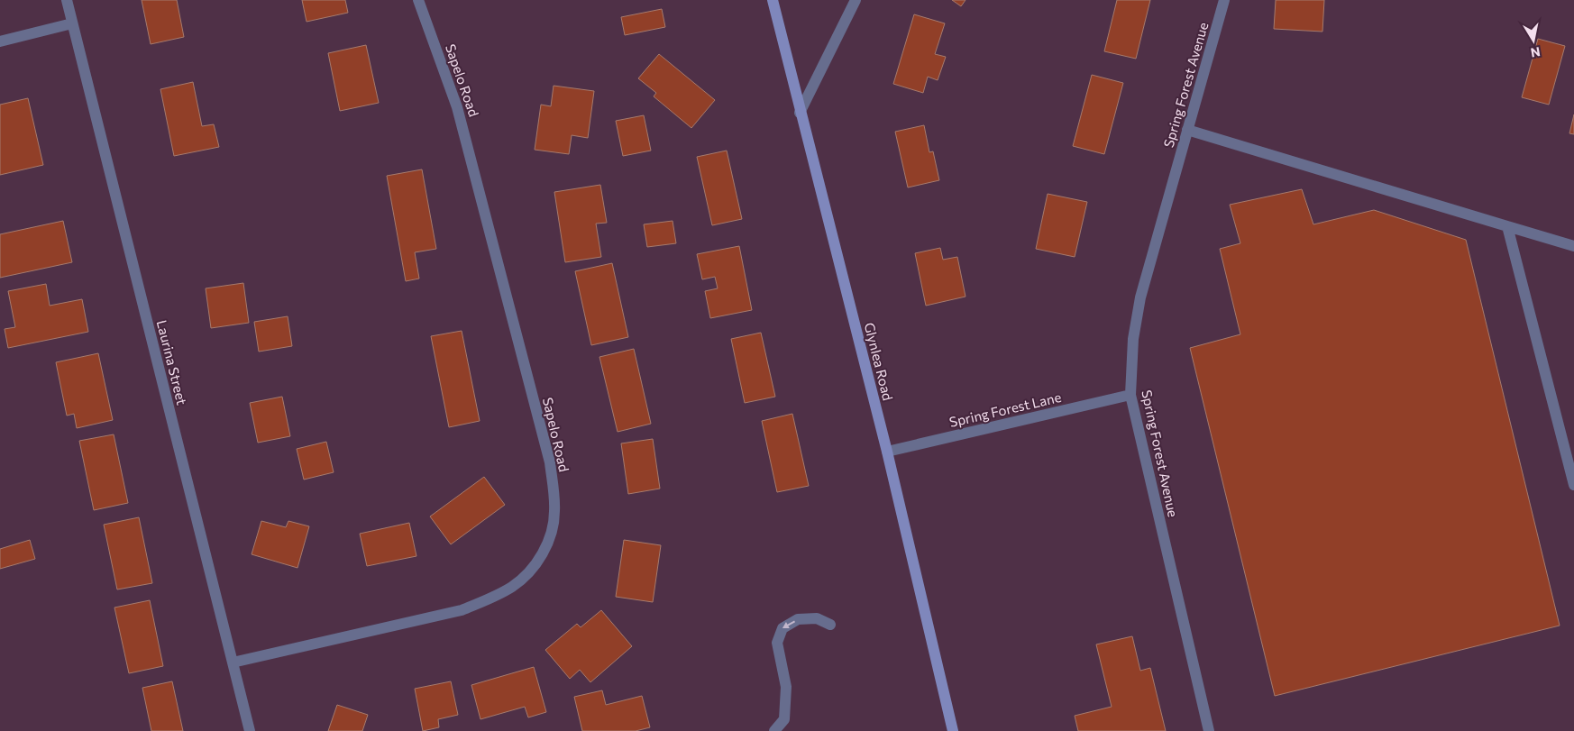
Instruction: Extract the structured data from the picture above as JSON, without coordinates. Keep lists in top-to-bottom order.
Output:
{
  "streets": {
    "street": [
      "Sapelo Road",
      "Spring Forest Avenue",
      "Glynlea Road",
      "Laurina Street",
      "Spring Forest Lane"
    ]
  },
  "crossings": [
    ["Sapelo Road", "Laurina Street"],
    ["Spring Forest Avenue", "Spring Forest Lane"],
    ["Glynlea Road", "Spring Forest Lane"]
  ],
  "north": "bottom"
}
